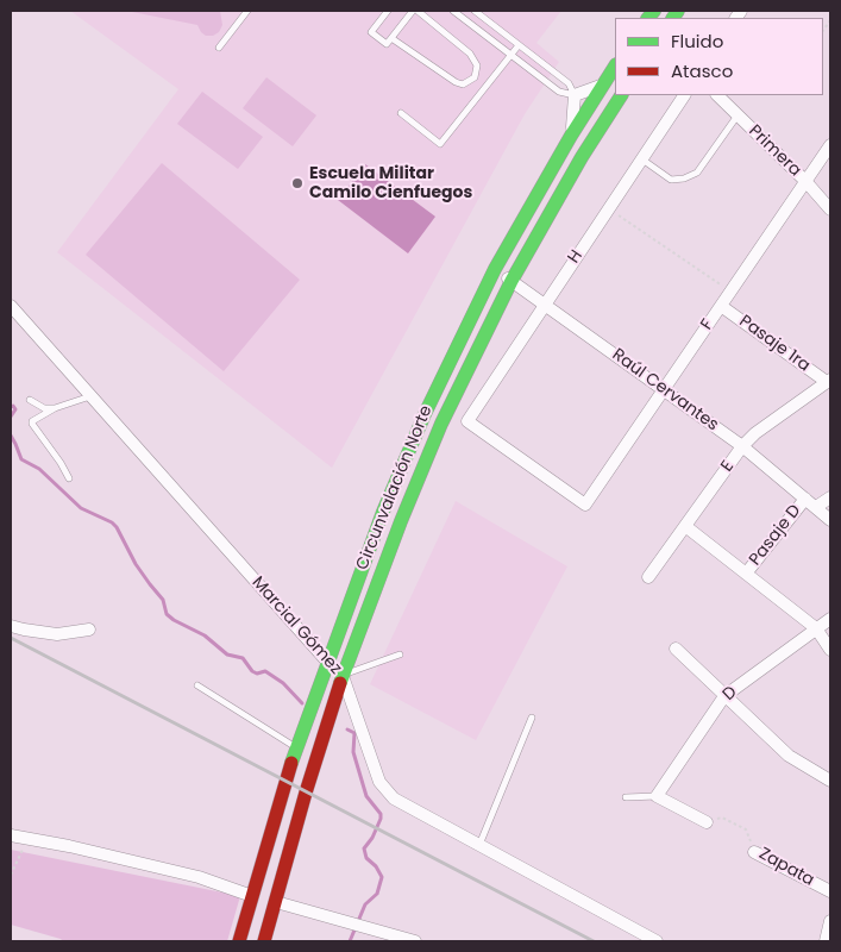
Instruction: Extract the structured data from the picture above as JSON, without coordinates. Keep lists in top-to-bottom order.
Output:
{
  "streets": {
    "highway": ["Circunvalación Norte"],
    "street": [
      "Primera",
      "H",
      "F",
      "Pasaje 1ra",
      "Raúl Cervantes",
      "E",
      "Pasaje D",
      "Marcial Gómez",
      "D",
      "Zapata"
    ]
  },
  "crossings": [
    ["Primera", "F"],
    ["H", "F"],
    ["H", "Raúl Cervantes"],
    ["F", "Pasaje 1ra"],
    ["F", "Raúl Cervantes"],
    ["Pasaje 1ra", "E"],
    ["Raúl Cervantes", "E"],
    ["Raúl Cervantes", "Circunvalación Norte"],
    ["Raúl Cervantes", "Pasaje D"],
    ["Circunvalación Norte", "Marcial Gómez"]
  ],
  "places": ["Escuela Militar Camilo Cienfuegos"],
  "legend": ["Fluido", "Atasco"]
}
